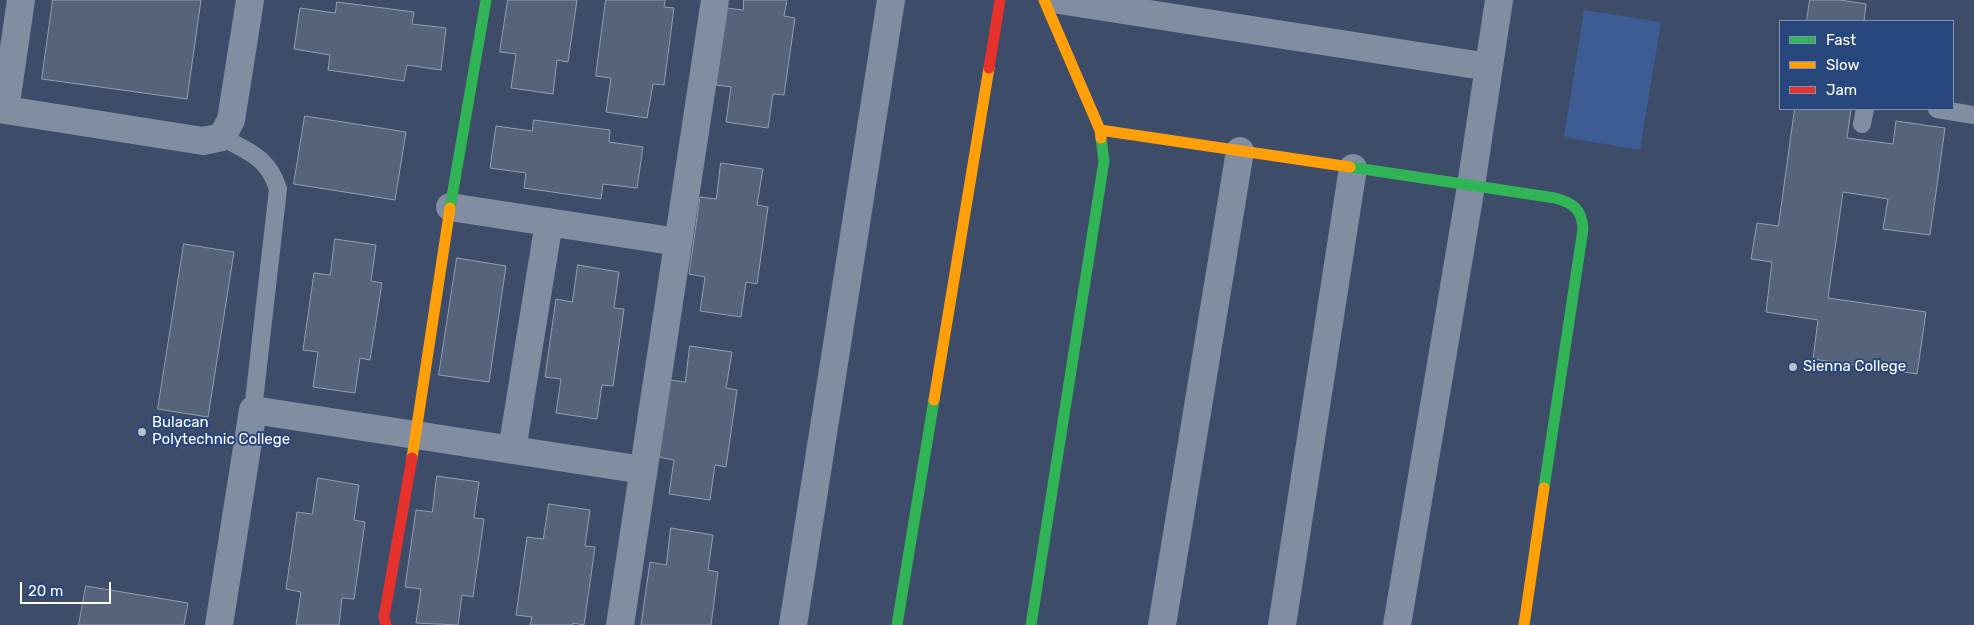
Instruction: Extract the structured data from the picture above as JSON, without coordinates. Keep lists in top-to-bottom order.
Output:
{
  "places": ["Sienna College", "Bulacan Polytechnic College"],
  "legend": ["Fast", "Slow", "Jam"],
  "scale_bar": "20 m"
}
